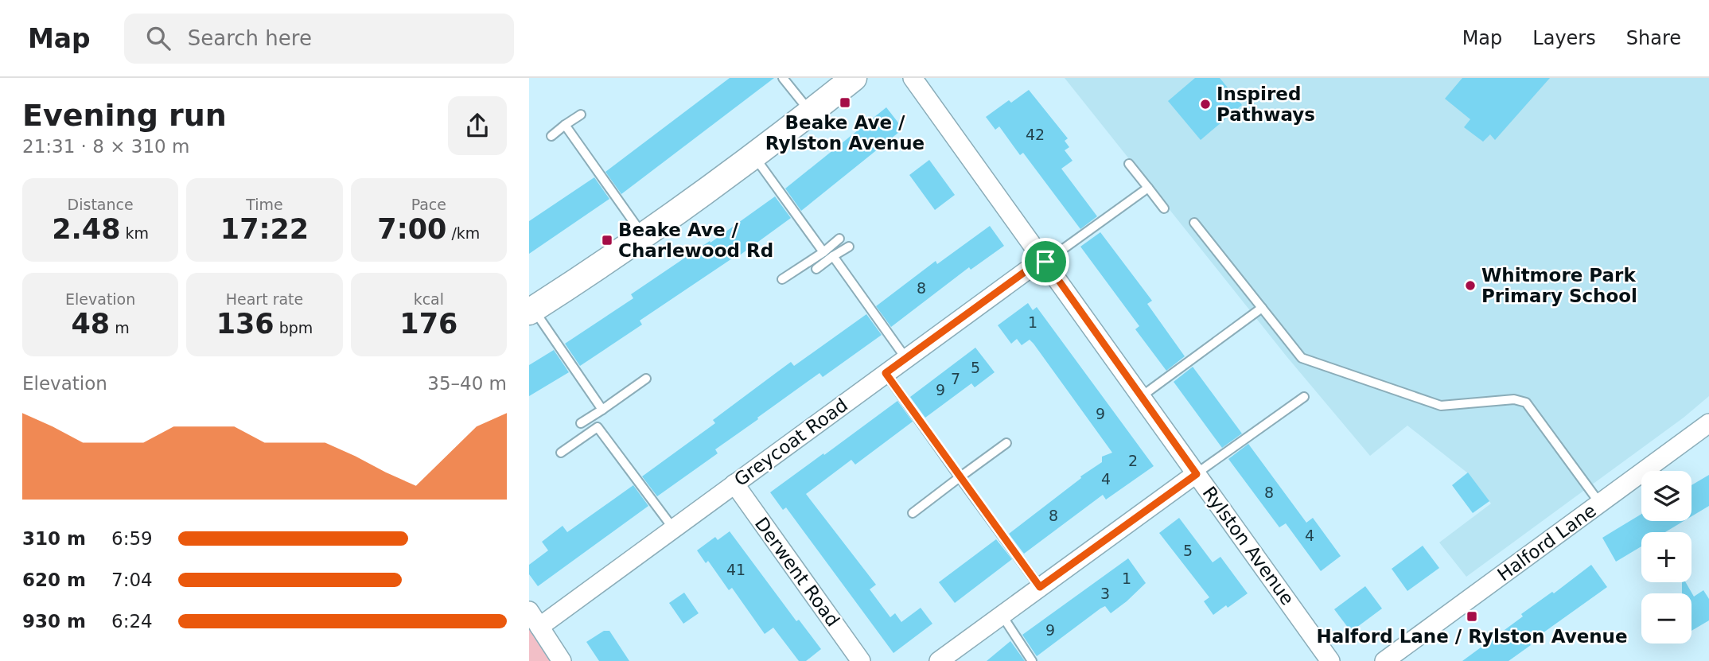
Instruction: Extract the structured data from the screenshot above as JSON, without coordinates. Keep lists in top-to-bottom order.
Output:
{
  "streets": {
    "street": [
      "Greycoat Road",
      "Halford Lane",
      "Rylston Avenue",
      "Derwent Road"
    ]
  },
  "crossings": [
    ["Greycoat Road", "Rylston Avenue"],
    ["Greycoat Road", "Derwent Road"]
  ],
  "places": {
    "transit": ["Beake Ave / Rylston Avenue", "Beake Ave / Charlewood Rd", "Halford Lane / Rylston Avenue"],
    "other": ["Inspired Pathways", "Whitmore Park Primary School"]
  },
  "house_numbers": [
    "42",
    "8",
    "1",
    "5",
    "7",
    "9",
    "9",
    "2",
    "4",
    "8",
    "8",
    "4",
    "5",
    "41",
    "1",
    "3",
    "9"
  ],
  "page": {
    "header": "Map",
    "search": "Search here",
    "nav": ["Map", "Layers", "Share"],
    "heading": ["Evening run", "21:31 · 8 × 310 m"],
    "stats": [
      ["Distance", "2.48 km"],
      ["Time", "17:22"],
      ["Pace", "7:00 /km"],
      ["Elevation", "48 m"],
      ["Heart rate", "136 bpm"],
      ["kcal", "176"]
    ],
    "chart": ["Elevation", "35–40 m"],
    "map_buttons": ["+", "−"],
    "list": [
      {
        "name": "310 m",
        "note": "6:59"
      },
      {
        "name": "620 m",
        "note": "7:04"
      },
      {
        "name": "930 m",
        "note": "6:24"
      }
    ]
  }
}
